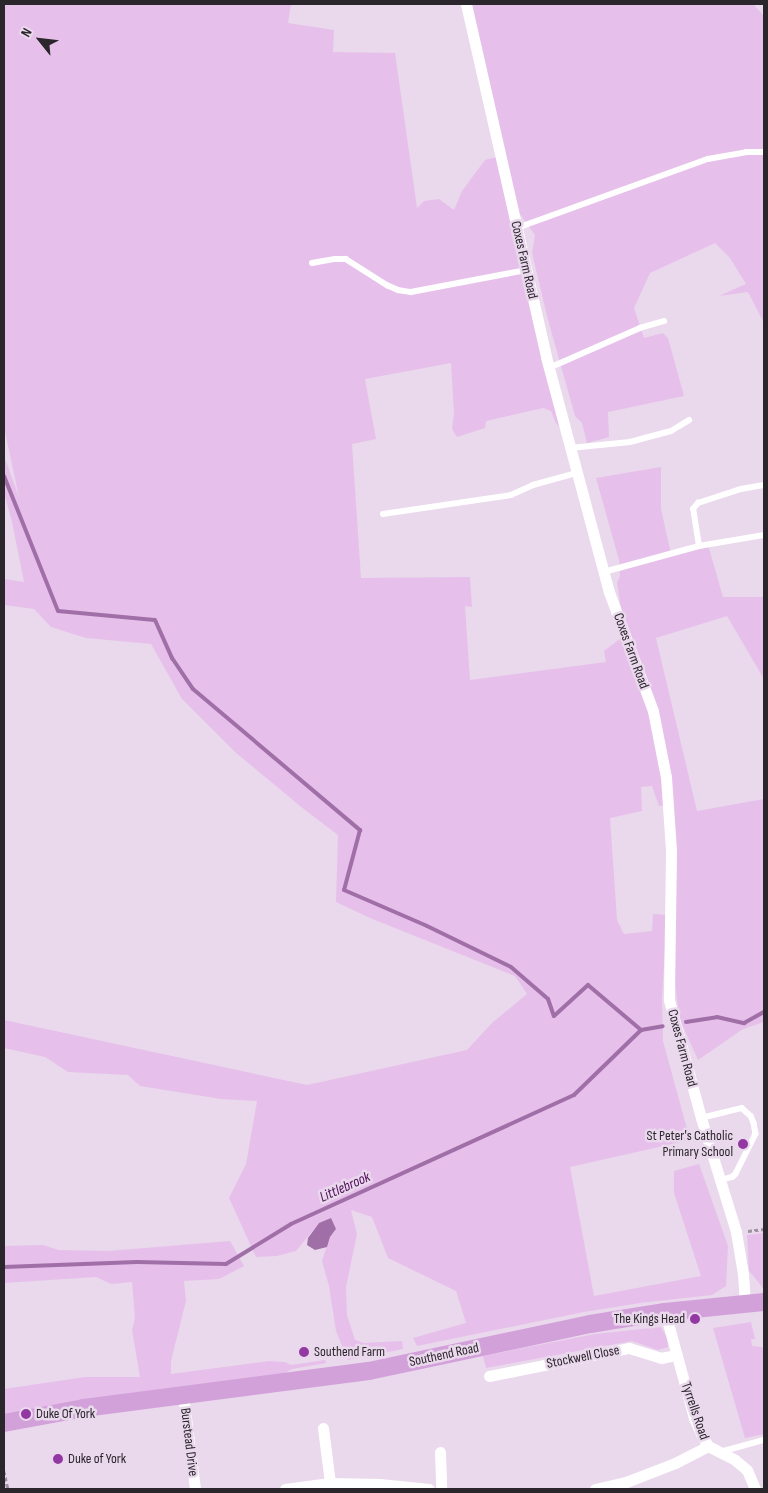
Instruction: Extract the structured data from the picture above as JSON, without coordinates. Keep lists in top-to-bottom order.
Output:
{
  "streets": {
    "main road": ["Southend Road"],
    "street": [
      "Coxes Farm Road",
      "Stockwell Close",
      "Tyrrells Road",
      "Burstead Drive"
    ]
  },
  "crossings": [
    ["Coxes Farm Road", "Southend Road"],
    ["Southend Road", "Tyrrells Road"],
    ["Southend Road", "Burstead Drive"],
    ["Stockwell Close", "Tyrrells Road"]
  ],
  "water": ["Littlebrook"],
  "places": [
    "St Peter's Catholic Primary School",
    "The Kings Head",
    "Southend Farm",
    "Duke Of York",
    "Duke of York"
  ],
  "north": "top left"
}
